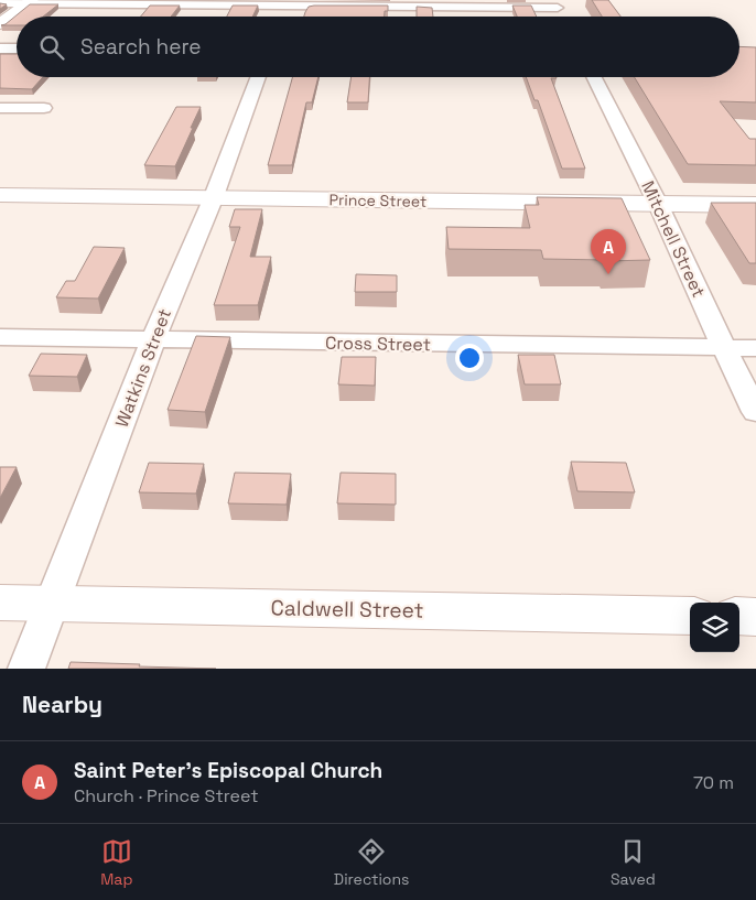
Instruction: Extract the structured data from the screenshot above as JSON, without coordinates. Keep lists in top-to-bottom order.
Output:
{
  "streets": {
    "street": [
      "Prince Street",
      "Mitchell Street",
      "Cross Street",
      "Watkins Street",
      "Caldwell Street"
    ]
  },
  "crossings": [
    ["Prince Street", "Mitchell Street"],
    ["Prince Street", "Watkins Street"],
    ["Mitchell Street", "Cross Street"],
    ["Cross Street", "Watkins Street"],
    ["Watkins Street", "Caldwell Street"]
  ],
  "page": {
    "search": "Search here",
    "pins": "A",
    "heading": "Nearby",
    "list": [
      {
        "mark": "A",
        "name": "Saint Peter's Episcopal Church",
        "note": "Church · Prince Street",
        "value": "70 m"
      }
    ],
    "nav": ["Map", "Directions", "Saved"]
  }
}
